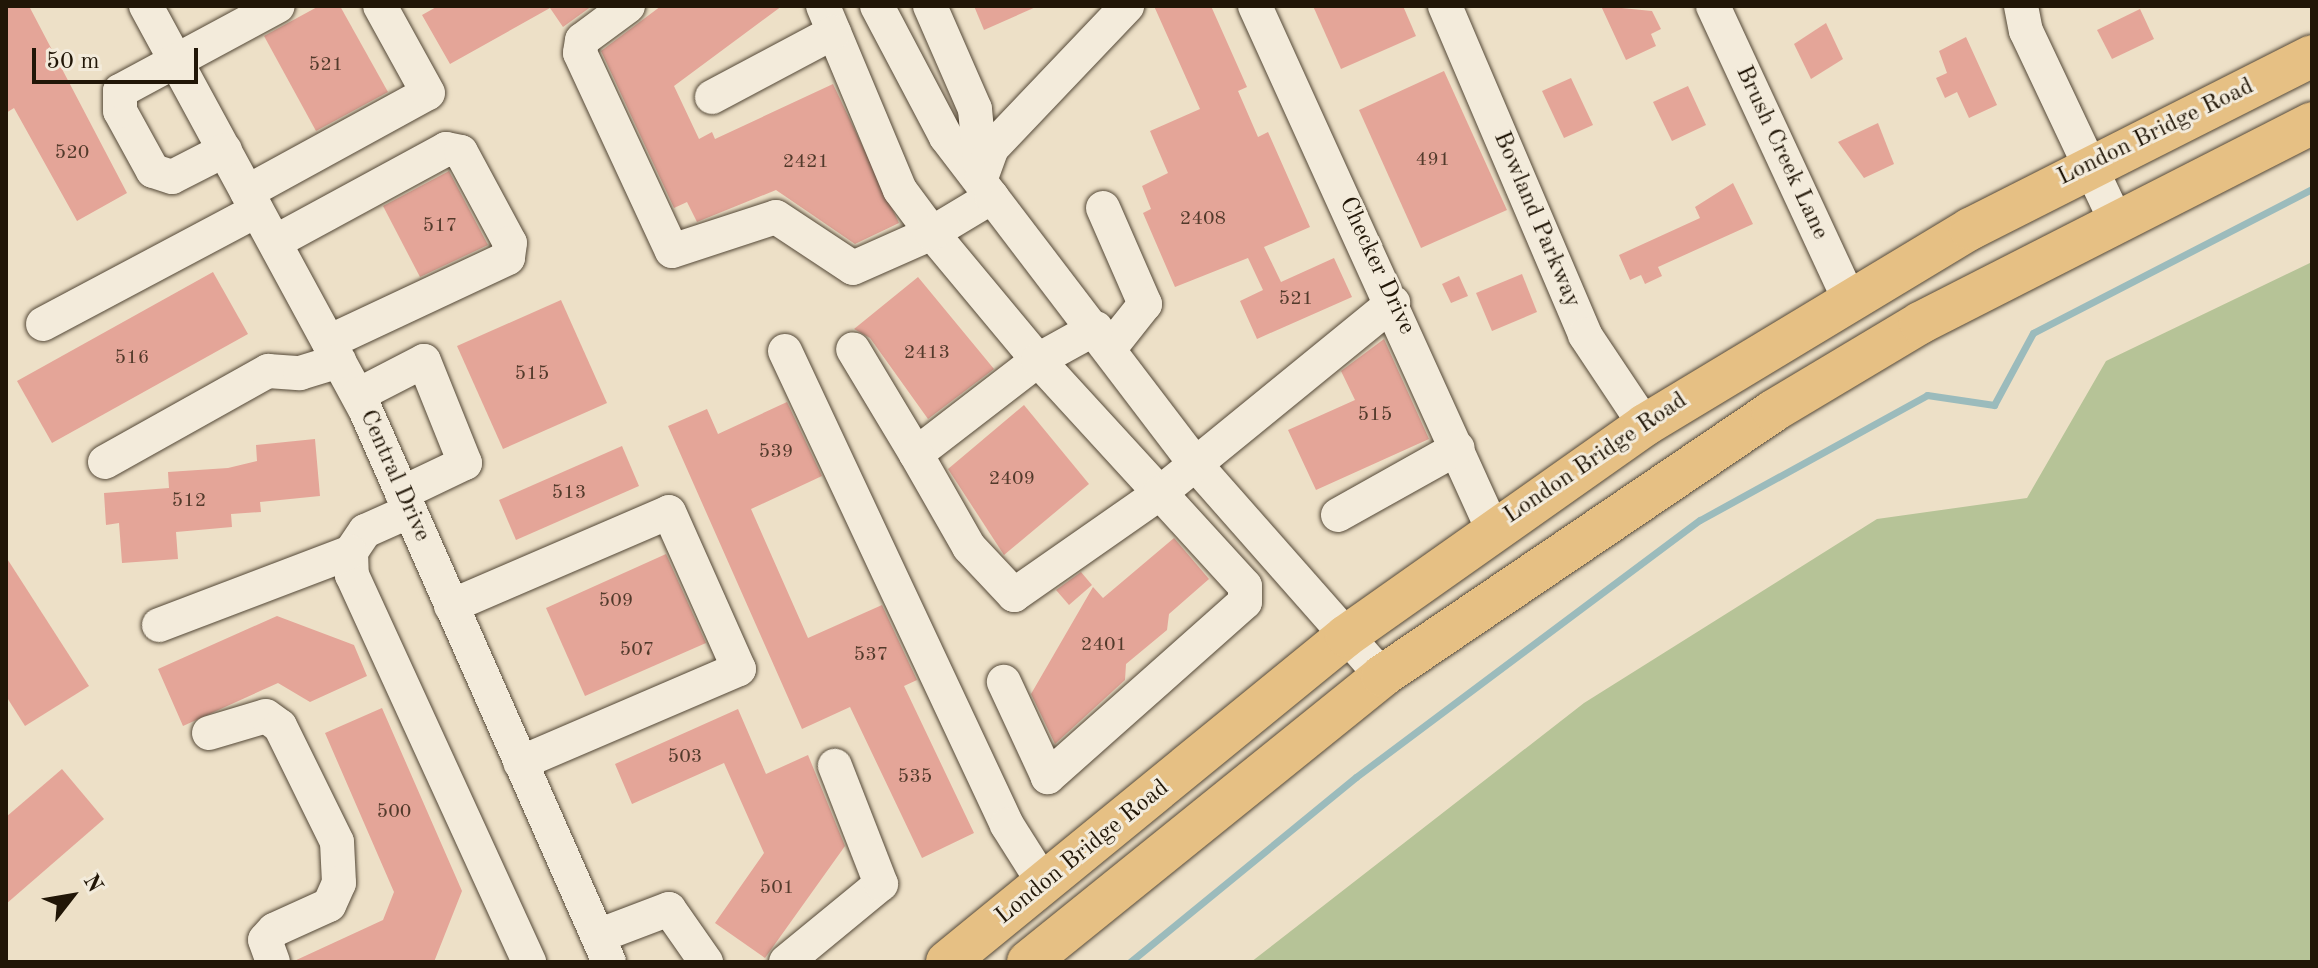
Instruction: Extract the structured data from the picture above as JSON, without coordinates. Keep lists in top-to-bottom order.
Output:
{
  "streets": {
    "main road": ["London Bridge Road"],
    "street": [
      "Brush Creek Lane",
      "Bowland Parkway",
      "Checker Drive",
      "Central Drive"
    ]
  },
  "crossings": [
    ["London Bridge Road", "Brush Creek Lane"],
    ["London Bridge Road", "Bowland Parkway"],
    ["London Bridge Road", "Checker Drive"]
  ],
  "house_numbers": [
    "521",
    "520",
    "491",
    "2421",
    "2408",
    "517",
    "521",
    "2413",
    "516",
    "515",
    "515",
    "539",
    "2409",
    "513",
    "512",
    "509",
    "2401",
    "507",
    "537",
    "503",
    "535",
    "500",
    "501"
  ],
  "scale_bar": "50 m",
  "north": "top right"
}
